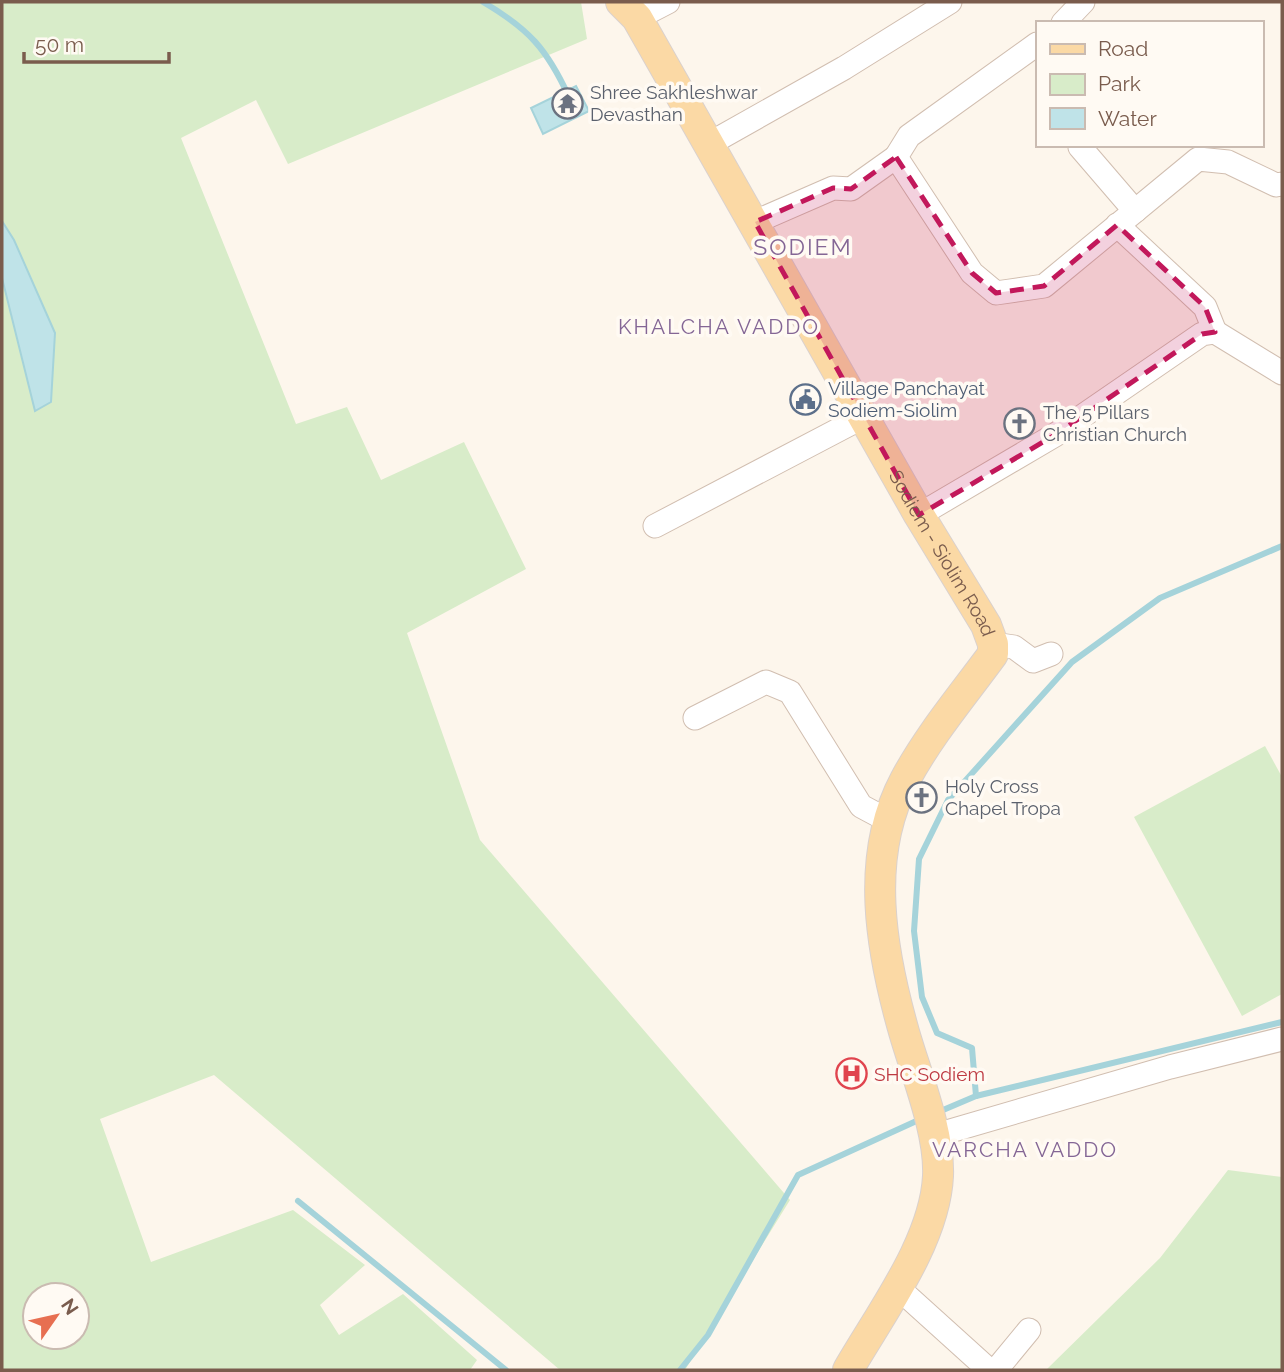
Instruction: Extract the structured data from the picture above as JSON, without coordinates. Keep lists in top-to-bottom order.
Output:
{
  "streets": {
    "main road": ["Sodiem - Siolim Road"]
  },
  "districts": ["SODIEM", "KHALCHA VADDO", "VARCHA VADDO"],
  "places": {
    "temple": ["Shree Sakhleshwar Devasthan"],
    "public building": ["Village Panchayat Sodiem-Siolim"],
    "church": ["The 5 Pillars Christian Church", "Holy Cross Chapel Tropa"],
    "hospital": ["SHC Sodiem"]
  },
  "legend": ["Road", "Park", "Water"],
  "scale_bar": "50 m",
  "north": "top right"
}
